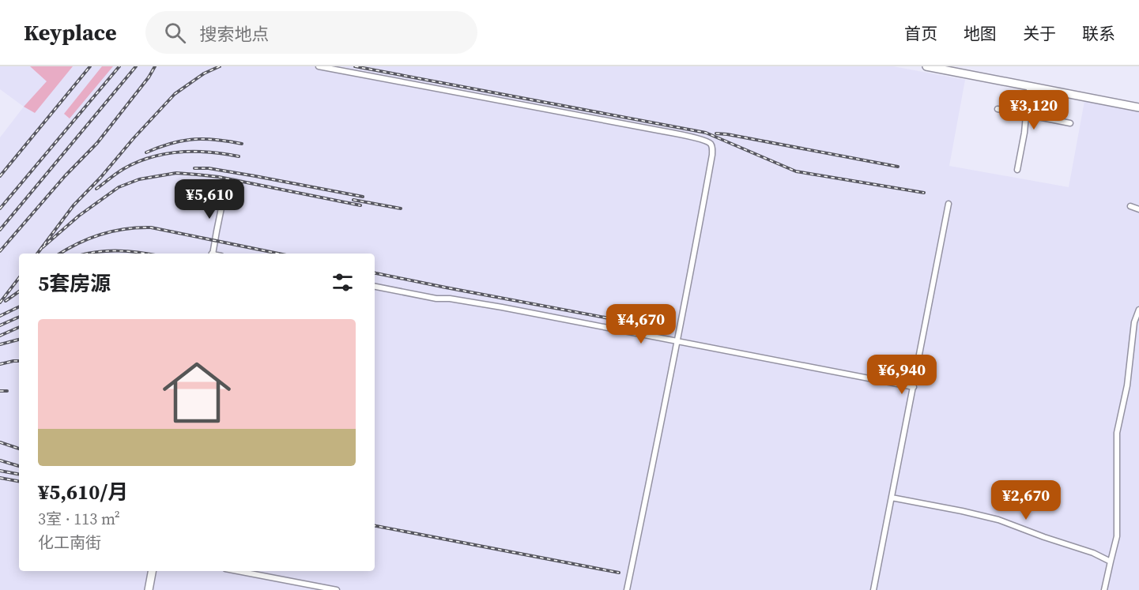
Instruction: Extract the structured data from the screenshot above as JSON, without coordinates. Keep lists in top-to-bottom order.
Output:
{
  "page": {
    "header": "Keyplace",
    "search": "搜索地点",
    "nav": [
      "首页",
      "地图",
      "关于",
      "联系"
    ],
    "price": [
      "¥3,120",
      "¥5,610",
      "¥4,670",
      "¥6,940",
      "¥2,670"
    ],
    "heading": "5套房源",
    "list": [
      {
        "name": "¥5,610/月",
        "note": "3室 · 113 m² · 化工南街"
      }
    ]
  }
}
